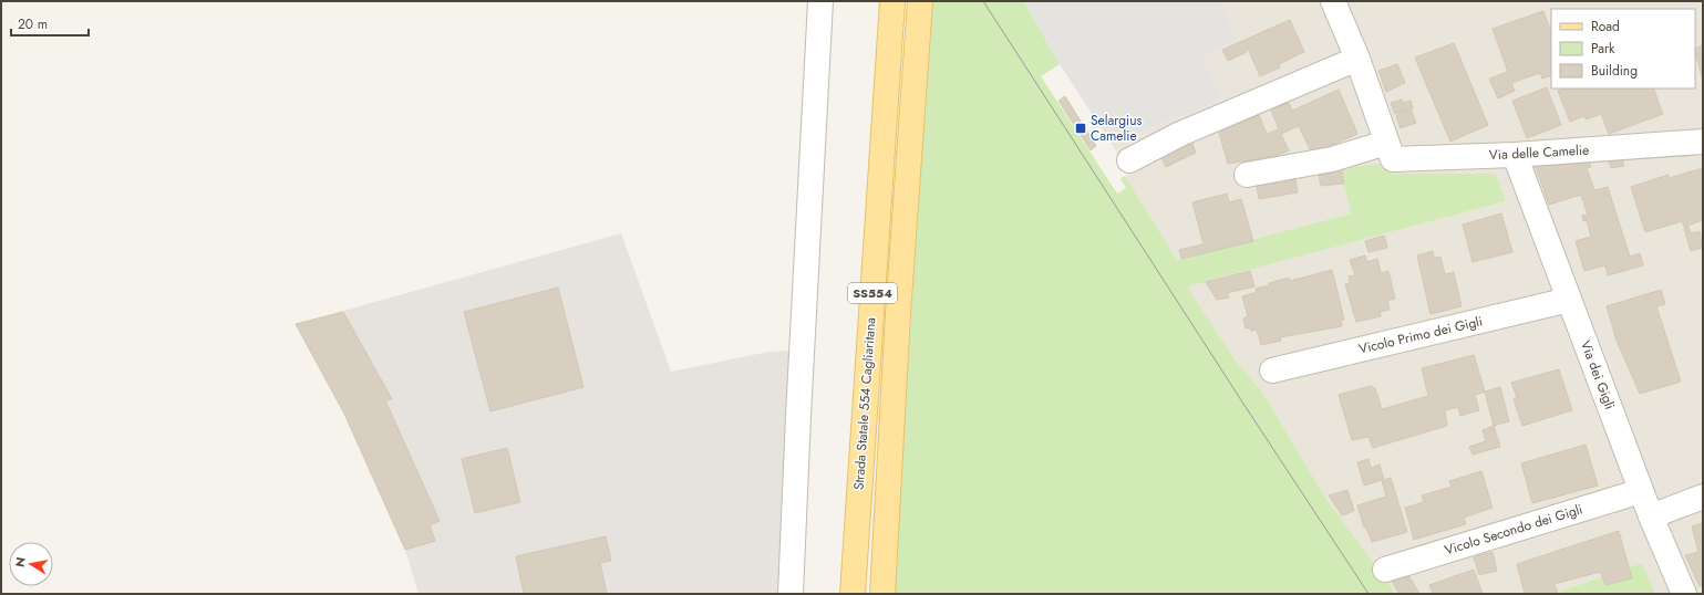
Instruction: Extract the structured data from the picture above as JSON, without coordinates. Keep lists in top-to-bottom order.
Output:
{
  "streets": {
    "main road": ["SS554", "Strada Statale 554 Cagliaritana"],
    "street": [
      "Via delle Camelie",
      "Vicolo Primo dei Gigli",
      "Via dei Gigli",
      "Vicolo Secondo dei Gigli"
    ]
  },
  "crossings": [
    ["Via delle Camelie", "Via dei Gigli"],
    ["Vicolo Primo dei Gigli", "Via dei Gigli"],
    ["Via dei Gigli", "Vicolo Secondo dei Gigli"]
  ],
  "places": {
    "transit": ["Selargius Camelie"]
  },
  "legend": ["Road", "Park", "Building"],
  "scale_bar": "20 m",
  "north": "left"
}
